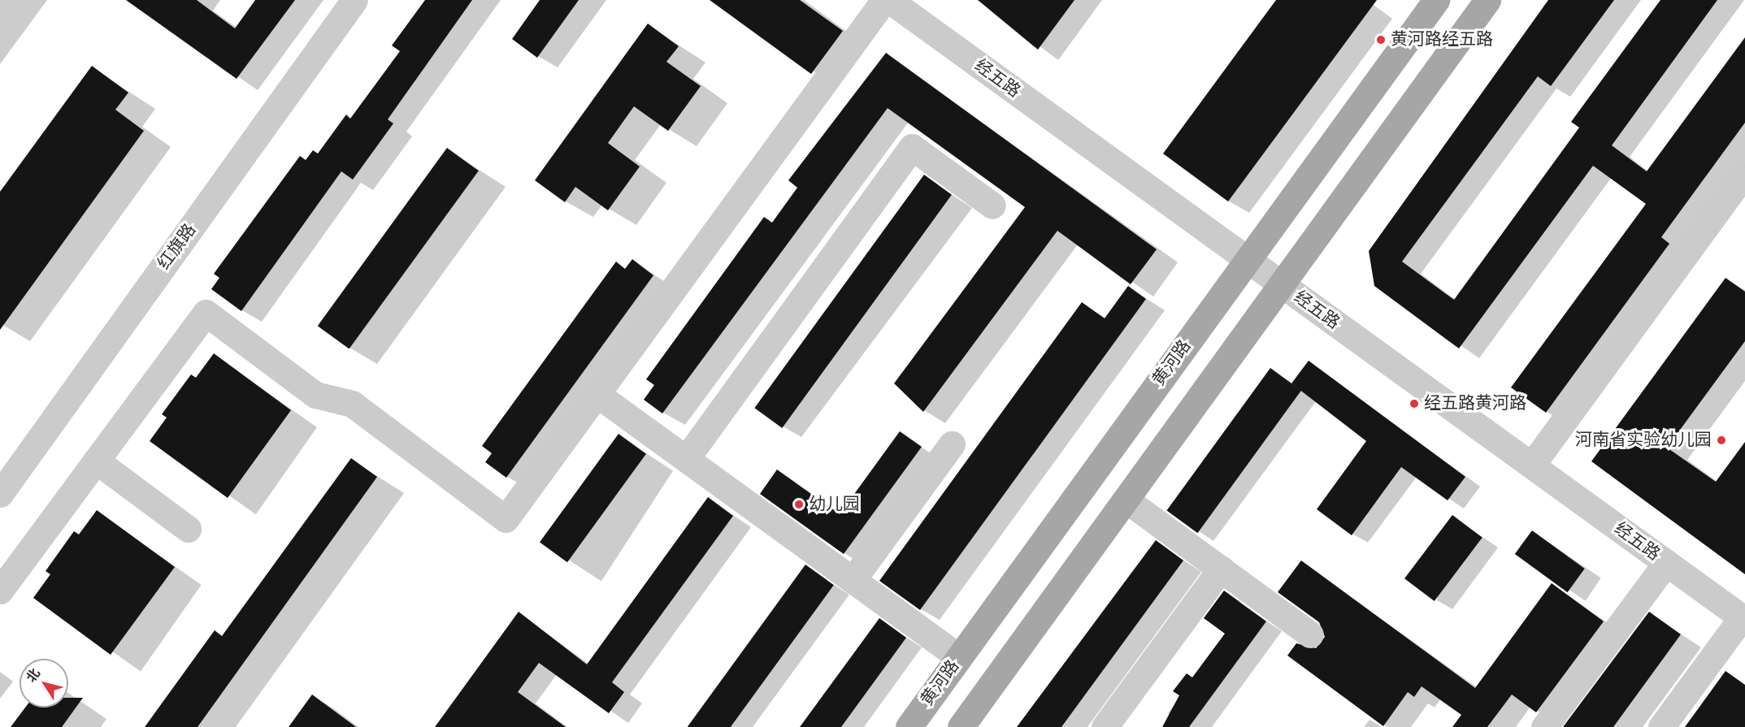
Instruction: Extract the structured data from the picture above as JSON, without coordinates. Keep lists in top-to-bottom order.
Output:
{
  "streets": {
    "main road": ["黄河路"],
    "street": ["经五路", "红旗路"]
  },
  "crossings": [
    ["经五路", "黄河路"]
  ],
  "places": [
    "黄河路经五路",
    "经五路黄河路",
    "河南省实验幼儿园",
    "幼儿园"
  ],
  "north": "top left"
}
